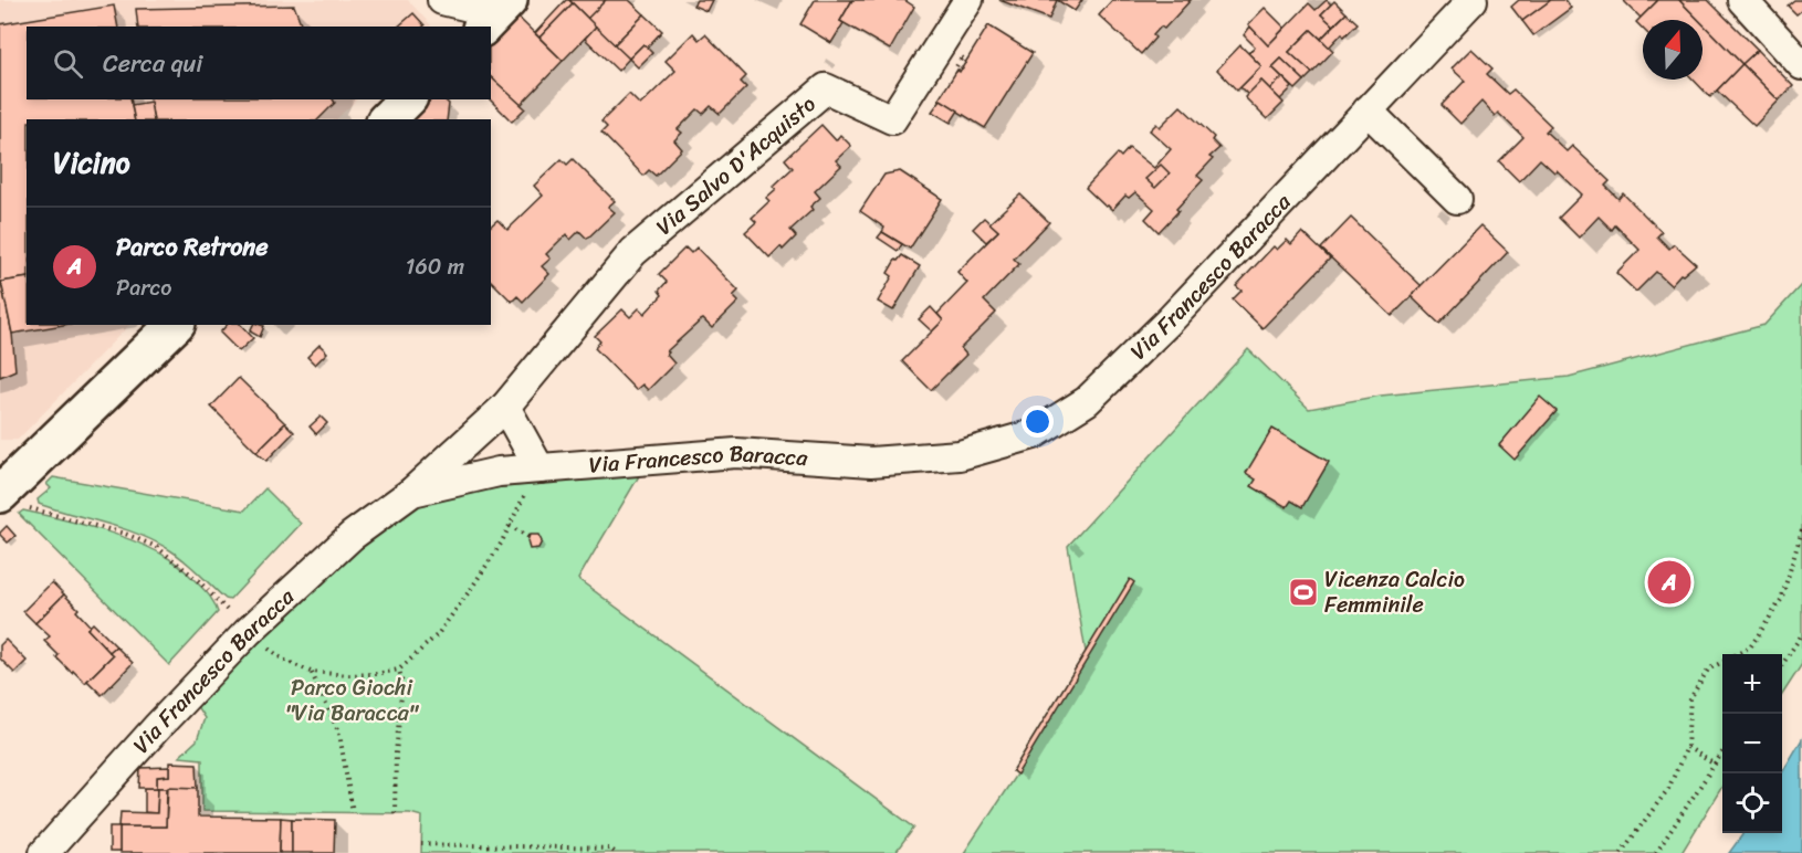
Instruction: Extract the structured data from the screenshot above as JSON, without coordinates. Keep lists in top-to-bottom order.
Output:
{
  "streets": {
    "street": ["Via Salvo D'Acquisto", "Via Francesco Baracca"]
  },
  "parks": ["Parco Giochi \"Via Baracca\""],
  "places": {
    "sports": ["Vicenza Calcio Femminile"]
  },
  "north": "top",
  "page": {
    "search": "Cerca qui",
    "heading": "Vicino",
    "list": [
      {
        "mark": "A",
        "name": "Parco Retrone",
        "note": "Parco",
        "value": "160 m"
      }
    ],
    "pins": "A",
    "map_buttons": ["+", "−"]
  }
}
